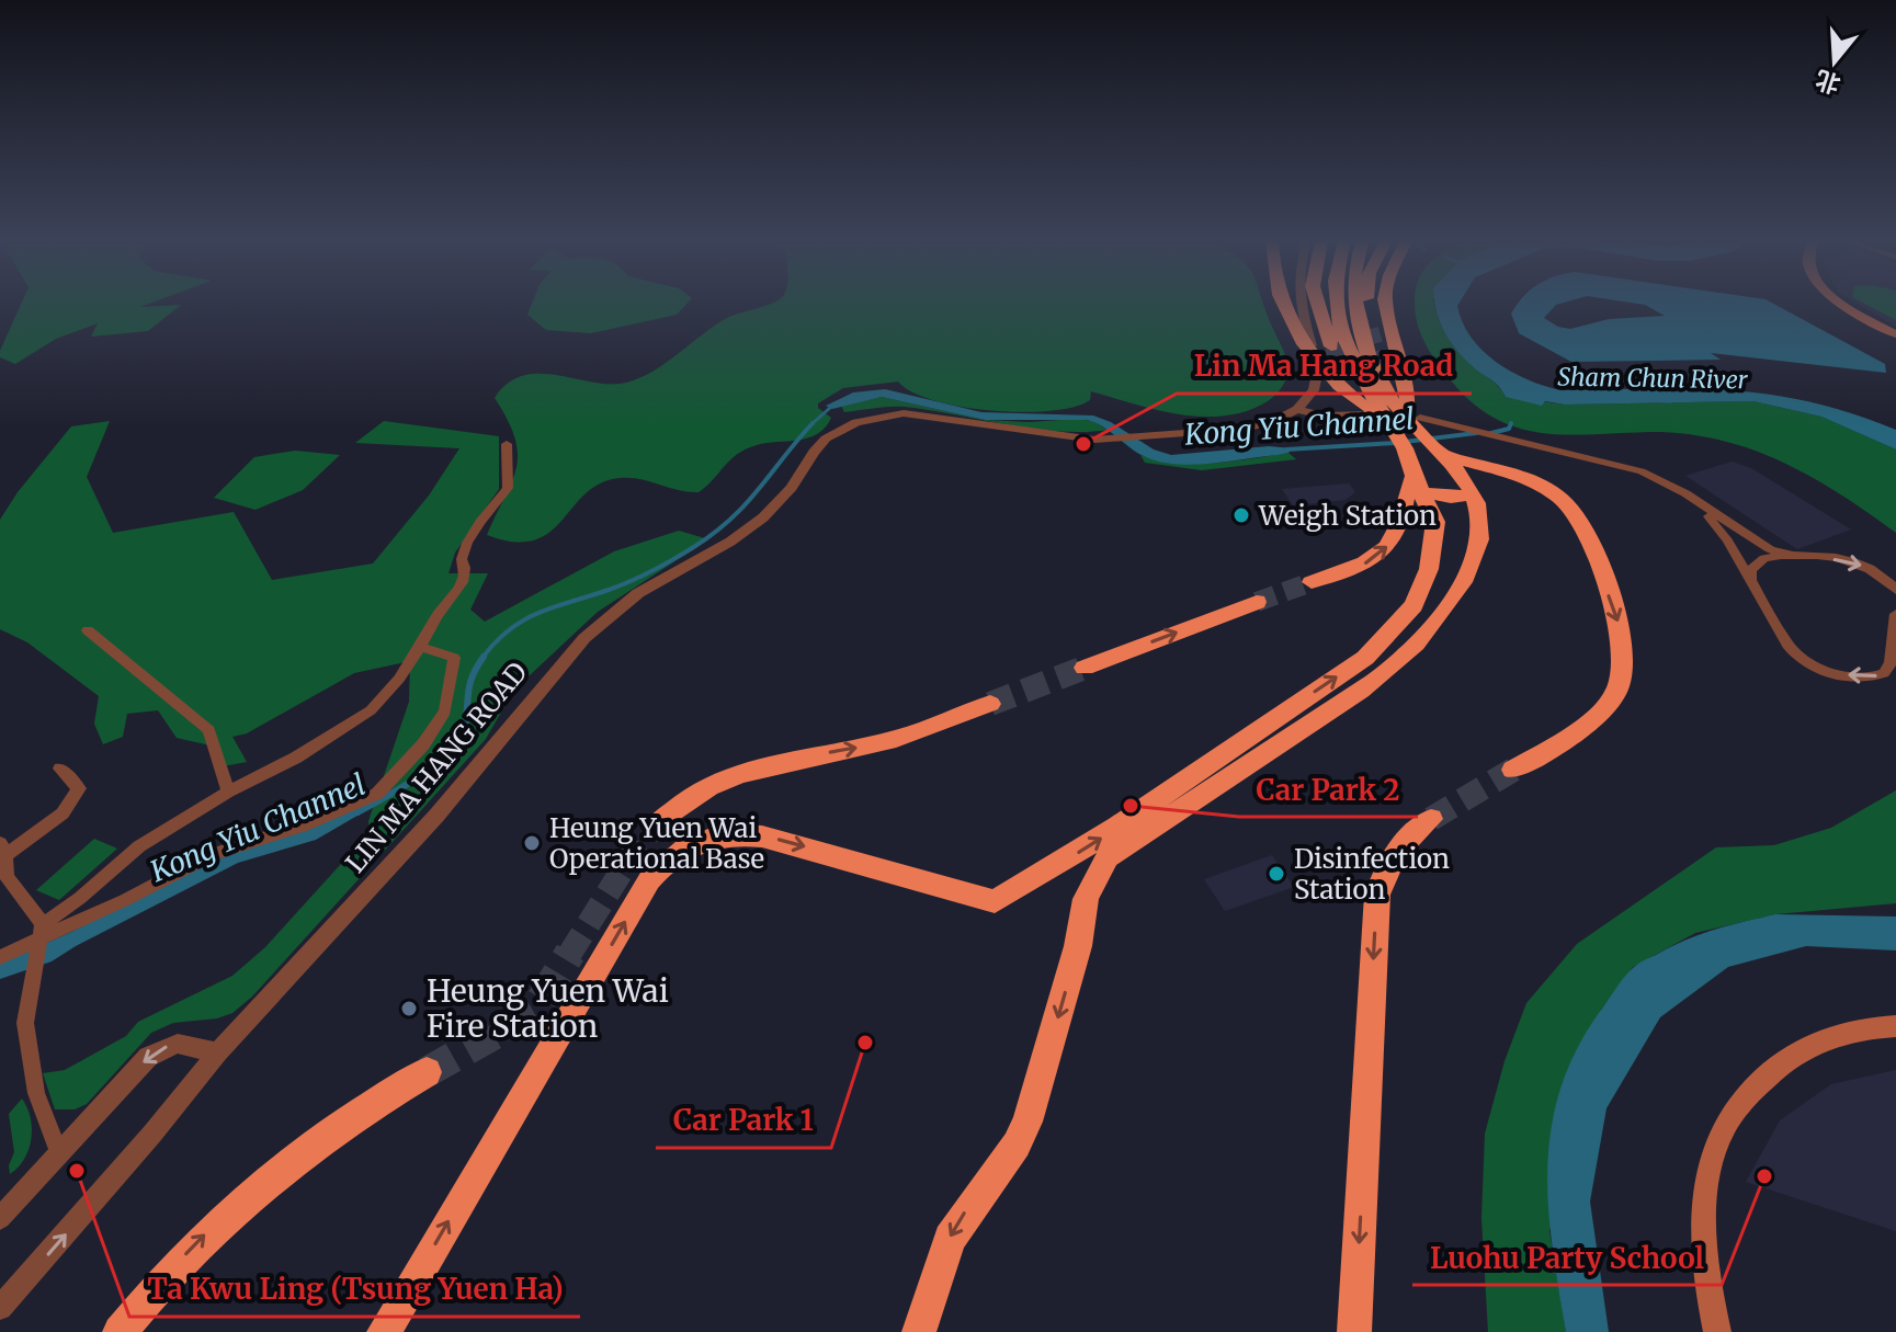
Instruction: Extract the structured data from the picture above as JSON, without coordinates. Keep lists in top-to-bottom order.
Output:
{
  "streets": {
    "street": ["LIN MA HANG ROAD"]
  },
  "water": ["Sham Chun River", "Kong Yiu Channel"],
  "places": [
    "Lin Ma Hang Road",
    "Weigh Station",
    "Car Park 2",
    "Heung Yuen Wai Operational Base",
    "Disinfection Station",
    "Heung Yuen Wai Fire Station",
    "Car Park 1",
    "Ta Kwu Ling (Tsung Yuen Ha)",
    "Luohu Party School"
  ],
  "north": "bottom"
}
